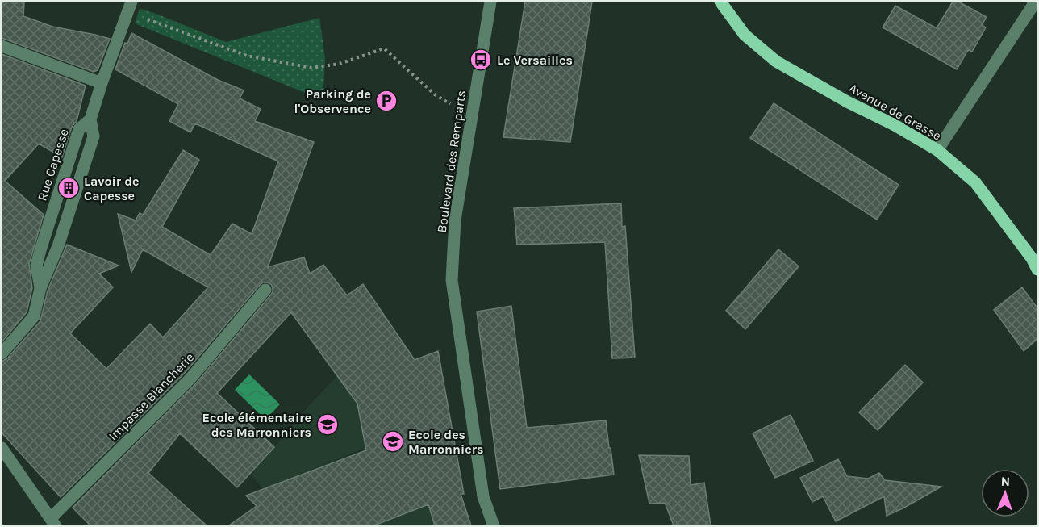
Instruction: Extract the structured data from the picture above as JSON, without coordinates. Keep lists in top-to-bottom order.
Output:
{
  "streets": {
    "main road": ["Avenue de Grasse"],
    "street": ["Boulevard des Remparts", "Rue Capesse", "Impasse Blancherie"]
  },
  "places": {
    "bus stop": ["Le Versailles"],
    "parking": ["Parking de l'Observence"],
    "building": ["Lavoir de Capesse"],
    "school or university": ["Ecole élémentaire des Marronniers", "Ecole des Marronniers"]
  },
  "north": "top"
}
